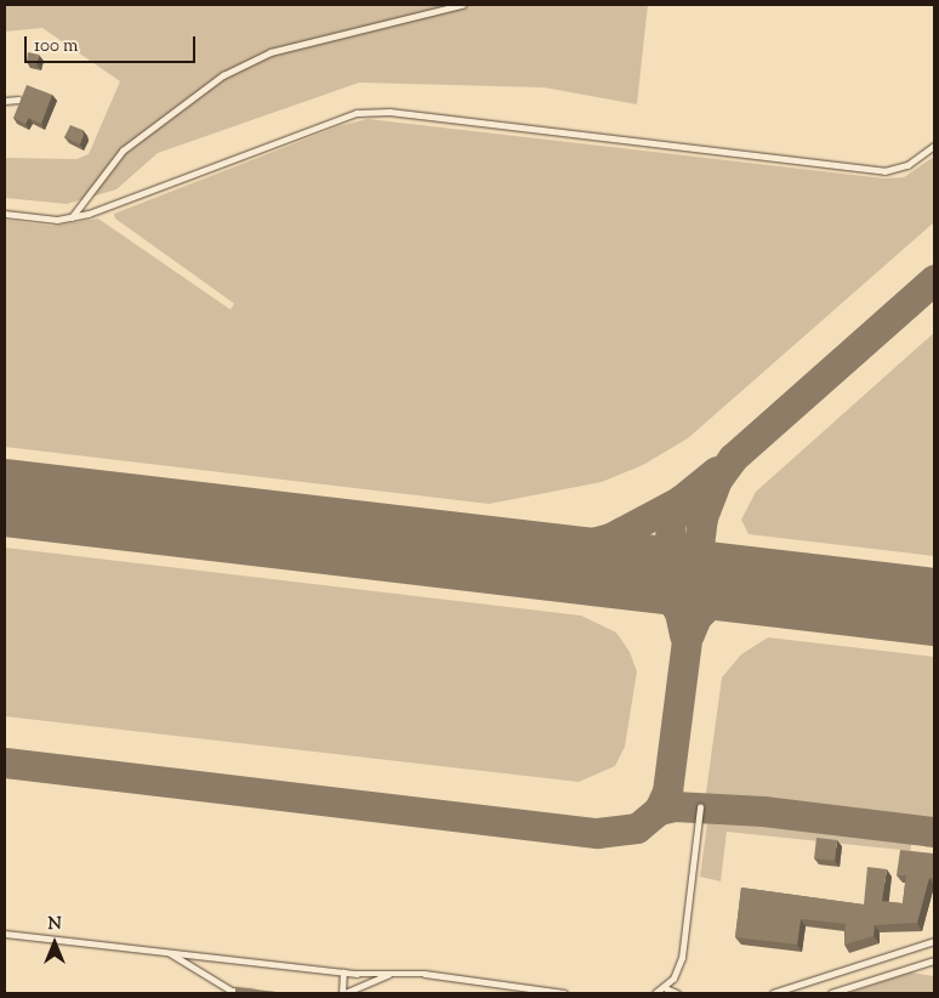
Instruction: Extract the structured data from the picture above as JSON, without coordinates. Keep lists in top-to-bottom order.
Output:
{
  "scale_bar": "100 m",
  "north": "top"
}
